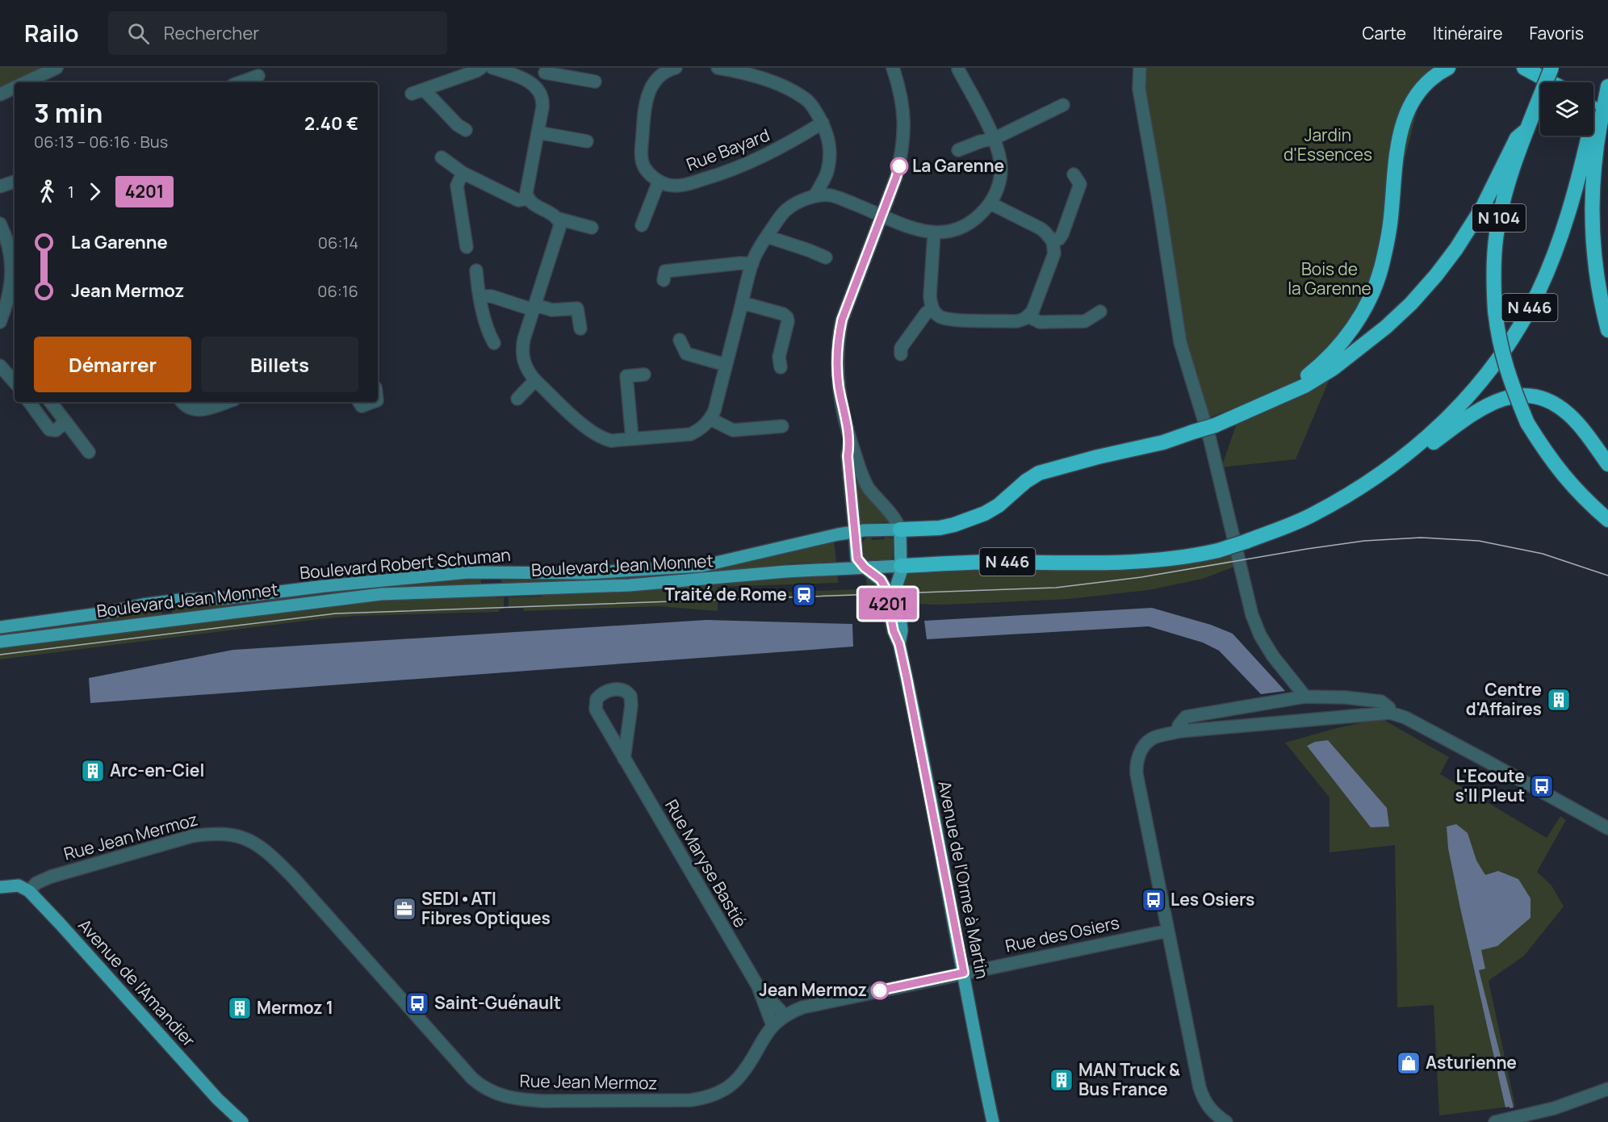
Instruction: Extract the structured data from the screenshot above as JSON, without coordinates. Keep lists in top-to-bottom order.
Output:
{
  "streets": {
    "highway": ["N 104", "N 446"],
    "main road": [
      "Boulevard Robert Schuman",
      "Boulevard Jean Monnet",
      "Avenue de l'Orme à Martin",
      "Avenue de l'Amandier"
    ],
    "street": [
      "Rue Bayard",
      "Rue Jean Mermoz",
      "Rue Maryse Bastié",
      "Rue des Osiers"
    ]
  },
  "crossings": [
    ["N 446", "Boulevard Jean Monnet"],
    ["N 446", "Avenue de l'Orme à Martin"],
    ["Boulevard Robert Schuman", "Avenue de l'Orme à Martin"],
    ["Boulevard Jean Monnet", "Avenue de l'Orme à Martin"],
    ["Rue Jean Mermoz", "Rue Maryse Bastié"],
    ["Rue Jean Mermoz", "Avenue de l'Orme à Martin"],
    ["Rue Jean Mermoz", "Rue des Osiers"],
    ["Rue Jean Mermoz", "Avenue de l'Amandier"],
    ["Avenue de l'Orme à Martin", "Rue des Osiers"]
  ],
  "parks": ["Jardin d'Essences", "Bois de la Garenne"],
  "places": {
    "other": ["La Garenne", "Jean Mermoz"],
    "station": ["Traité de Rome"],
    "building": [
      "Centre d'Affaires",
      "Arc-en-Ciel",
      "Mermoz 1",
      "MAN Truck & Bus France"
    ],
    "bus stop": ["L'Ecoute s'Il Pleut", "Les Osiers", "Saint-Guénault"],
    "office": ["SEDI•ATI Fibres Optiques"],
    "shop": ["Asturienne"]
  },
  "lines": ["bus line 4201"],
  "page": {
    "header": "Railo",
    "search": "Rechercher",
    "nav": ["Carte", "Itinéraire", "Favoris"],
    "on_map": "4201",
    "heading": ["3 min", "06:13 – 06:16 · Bus", "2.40 €"],
    "legs": ["1", "4201"],
    "list": [
      {
        "name": "La Garenne",
        "value": "06:14"
      },
      {
        "name": "Jean Mermoz",
        "value": "06:16"
      }
    ],
    "buttons": ["Démarrer", "Billets"]
  }
}
